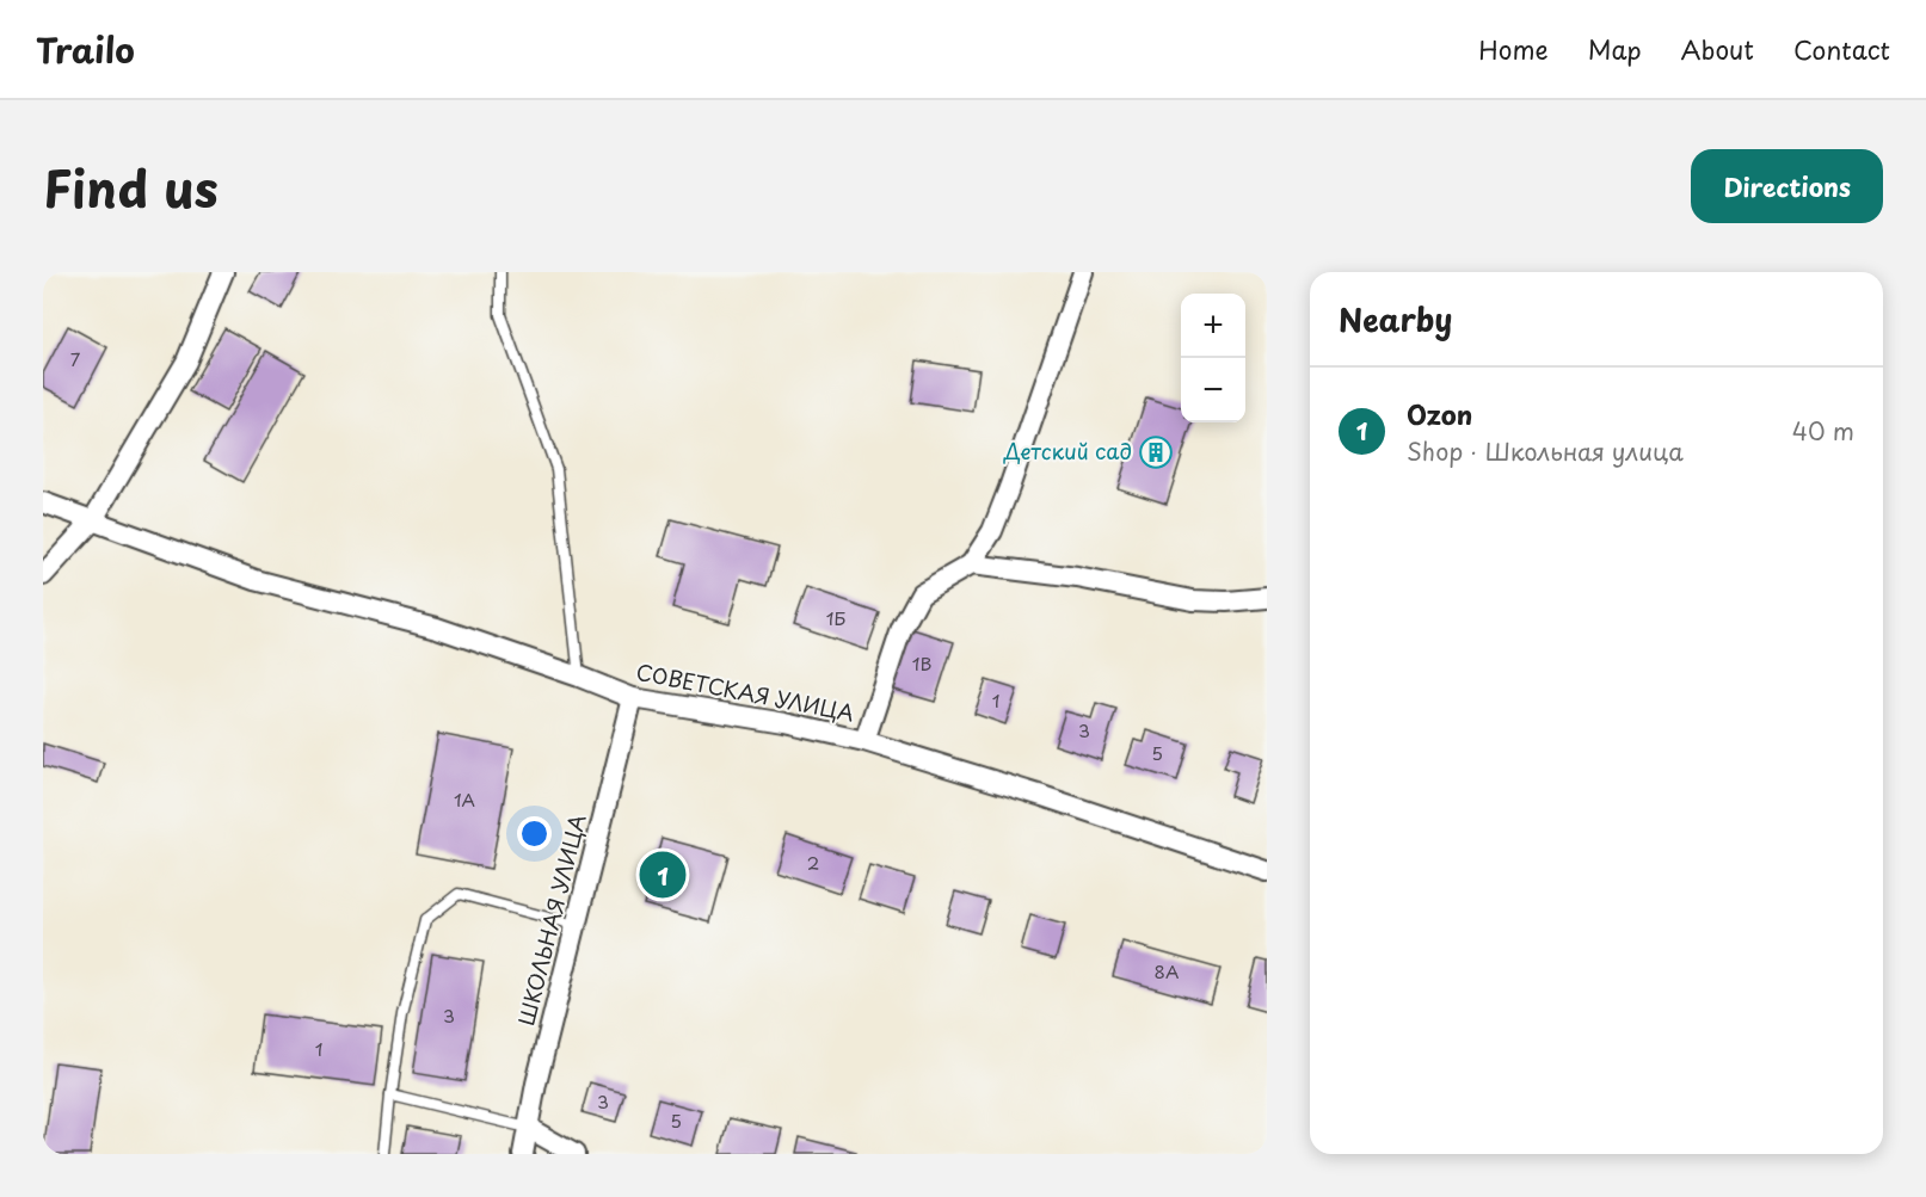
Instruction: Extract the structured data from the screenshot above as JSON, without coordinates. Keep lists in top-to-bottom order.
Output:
{
  "streets": {
    "street": ["СОВЕТСКАЯ УЛИЦА", "ШКОЛЬНАЯ УЛИЦА"]
  },
  "crossings": [
    ["СОВЕТСКАЯ УЛИЦА", "ШКОЛЬНАЯ УЛИЦА"]
  ],
  "places": {
    "building": ["Детский сад"]
  },
  "house_numbers": [
    "7",
    "1Б",
    "1В",
    "1",
    "3",
    "5",
    "1А",
    "2",
    "8А",
    "3",
    "1",
    "3",
    "5"
  ],
  "page": {
    "header": "Trailo",
    "nav": [
      "Home",
      "Map",
      "About",
      "Contact"
    ],
    "title": "Find us",
    "buttons": "Directions",
    "heading": "Nearby",
    "map_buttons": ["+", "−"],
    "list": [
      {
        "mark": "1",
        "name": "Ozon",
        "note": "Shop · Школьная улица",
        "value": "40 m"
      }
    ],
    "pins": "1"
  }
}
